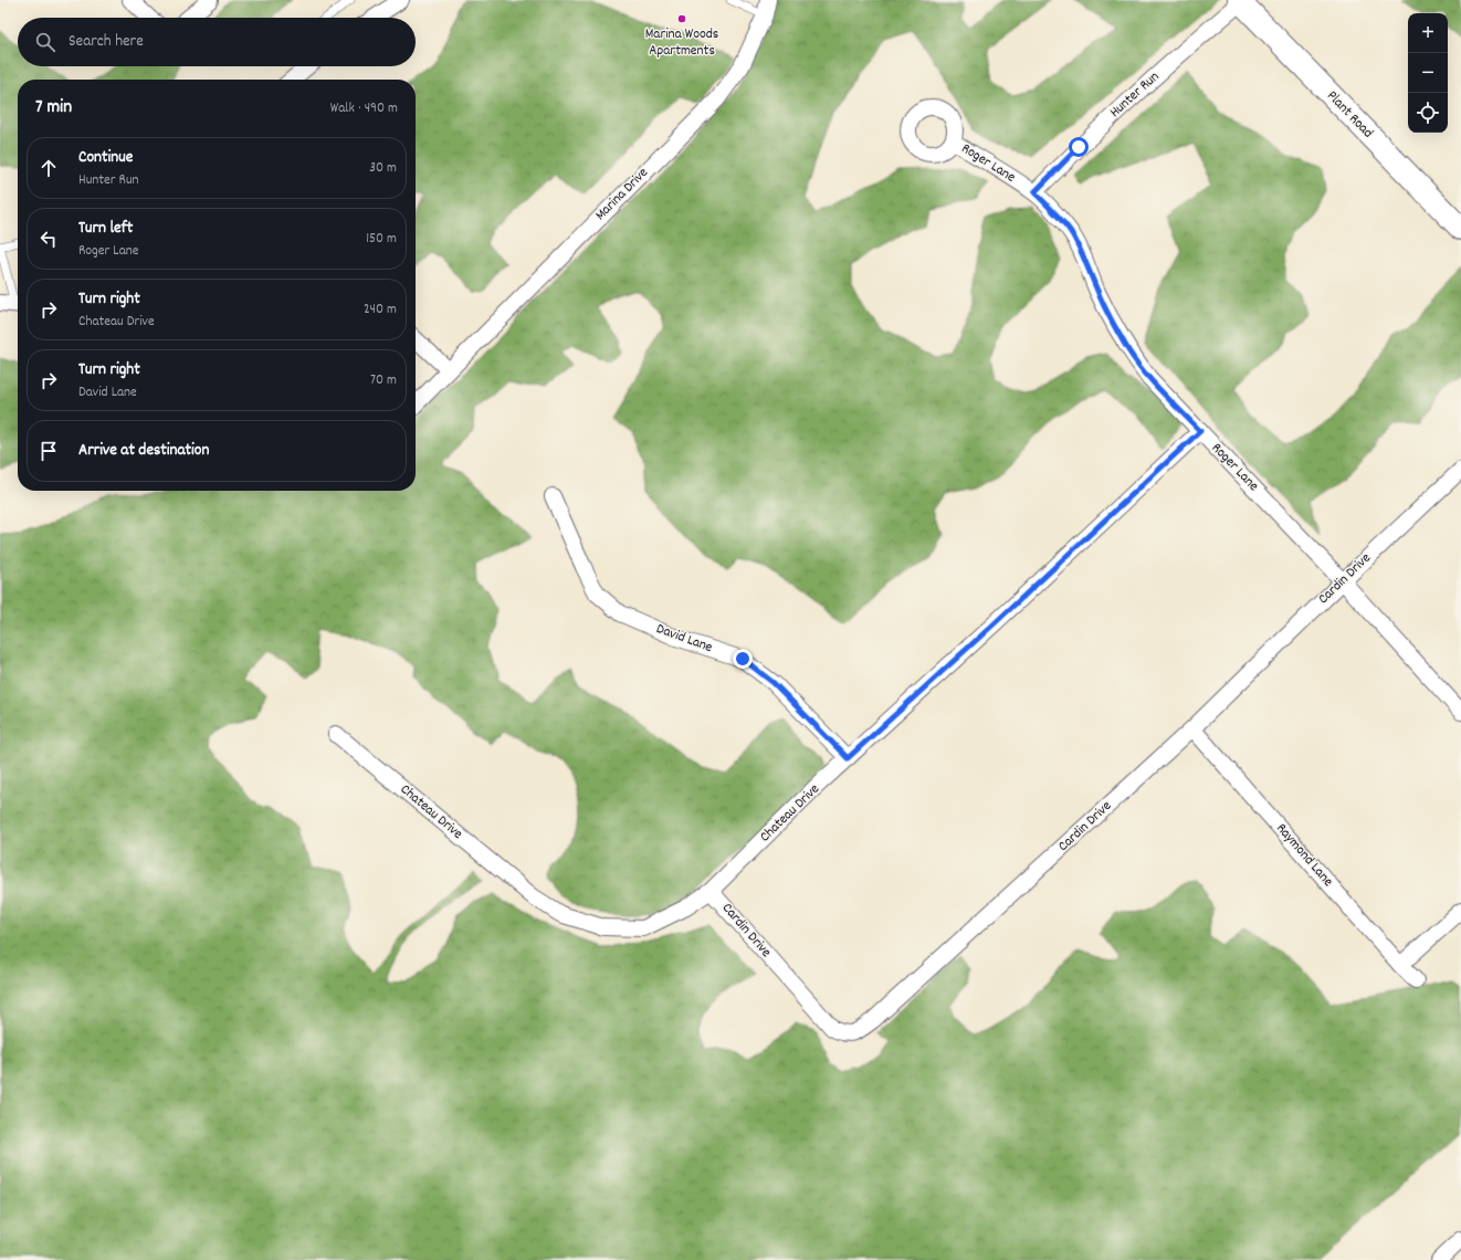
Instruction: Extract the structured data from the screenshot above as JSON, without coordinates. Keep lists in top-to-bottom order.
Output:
{
  "streets": {
    "street": [
      "Hunter Run",
      "Plant Road",
      "Roger Lane",
      "Marina Drive",
      "Cardin Drive",
      "David Lane",
      "Chateau Drive",
      "Raymond Lane"
    ]
  },
  "crossings": [
    ["Hunter Run", "Plant Road"],
    ["Hunter Run", "Roger Lane"],
    ["Roger Lane", "Cardin Drive"],
    ["Roger Lane", "Chateau Drive"],
    ["Cardin Drive", "Chateau Drive"],
    ["Cardin Drive", "Raymond Lane"],
    ["David Lane", "Chateau Drive"]
  ],
  "places": ["Marina Woods Apartments"],
  "page": {
    "map_buttons": ["+", "−"],
    "search": "Search here",
    "heading": ["7 min", "Walk · 490 m"],
    "list": [
      ["Continue", "Hunter Run", "30 m"],
      ["Turn left", "Roger Lane", "150 m"],
      ["Turn right", "Chateau Drive", "240 m"],
      ["Turn right", "David Lane", "70 m"],
      "Arrive at destination"
    ]
  }
}
